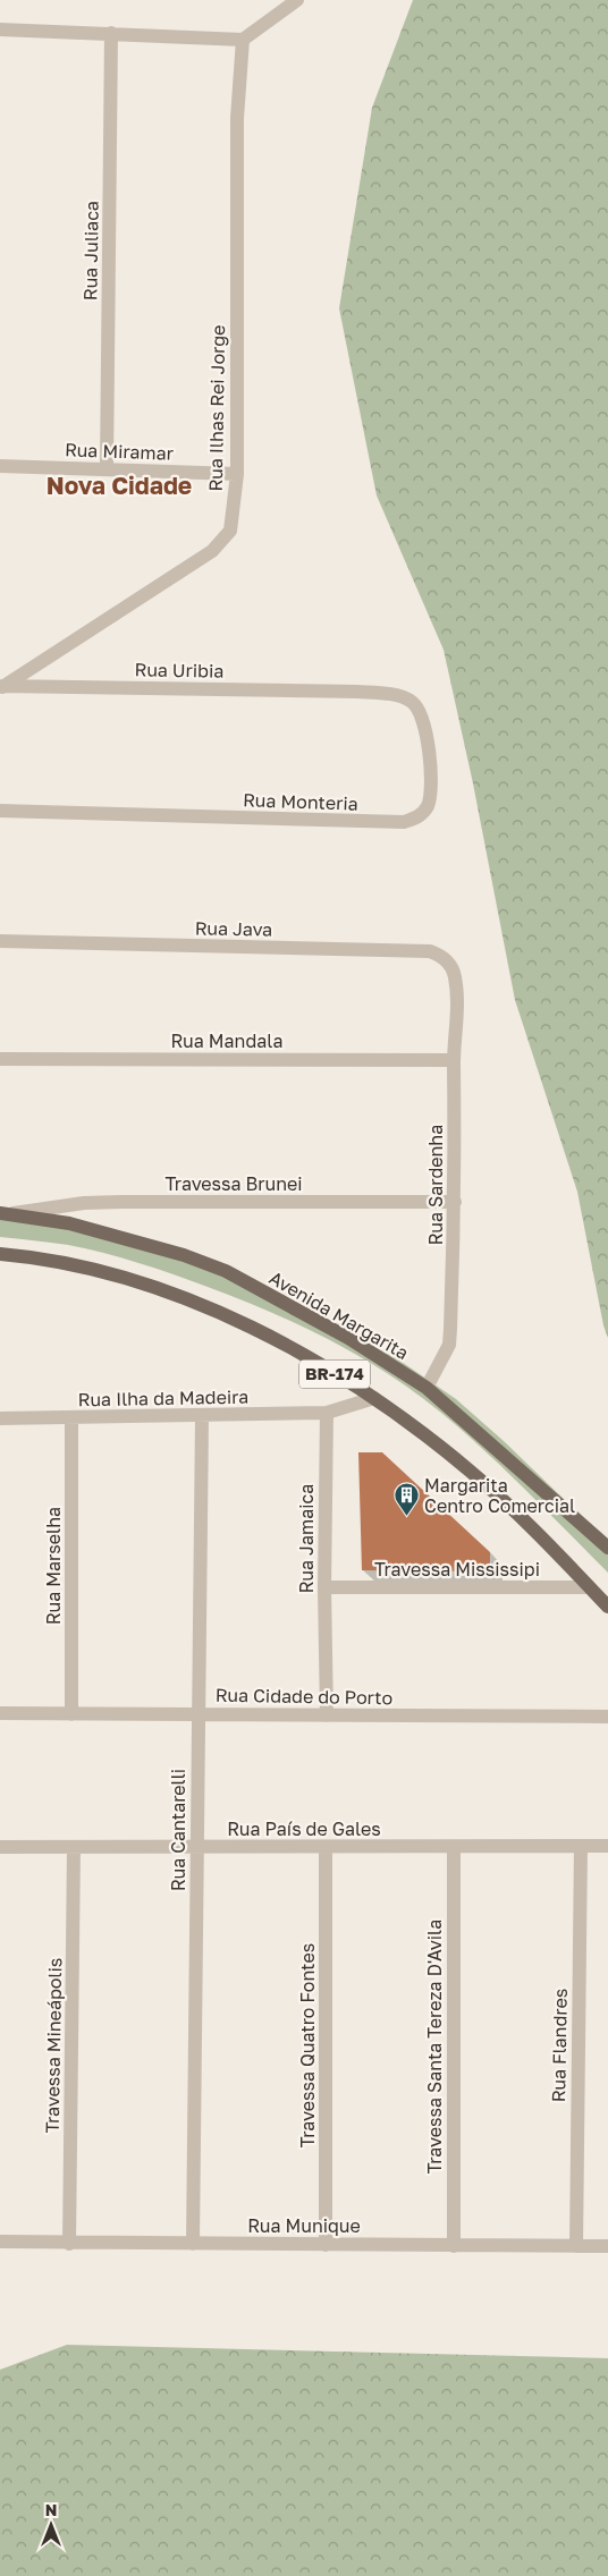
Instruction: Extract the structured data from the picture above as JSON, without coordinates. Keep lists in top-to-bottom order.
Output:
{
  "streets": {
    "main road": ["Avenida Margarita", "BR-174"],
    "street": [
      "Rua Juliaca",
      "Rua Ilhas Rei Jorge",
      "Rua Miramar",
      "Rua Uribia",
      "Rua Monteria",
      "Rua Java",
      "Rua Mandala",
      "Travessa Brunei",
      "Rua Sardenha",
      "Rua Ilha da Madeira",
      "Rua Jamaica",
      "Rua Marselha",
      "Travessa Mississipi",
      "Rua Cidade do Porto",
      "Rua País de Gales",
      "Rua Cantarelli",
      "Travessa Mineápolis",
      "Travessa Quatro Fontes",
      "Rua Flandres",
      "Travessa Santa Tereza D'Avila",
      "Rua Munique"
    ]
  },
  "crossings": [
    ["Rua Juliaca", "Rua Miramar"],
    ["Rua Ilhas Rei Jorge", "Rua Miramar"],
    ["Rua Ilhas Rei Jorge", "Rua Uribia"],
    ["Rua Uribia", "Rua Monteria"],
    ["Rua Java", "Rua Sardenha"],
    ["Rua Mandala", "Rua Sardenha"],
    ["Travessa Brunei", "Rua Sardenha"],
    ["Travessa Brunei", "Avenida Margarita"],
    ["Rua Sardenha", "Avenida Margarita"],
    ["BR-174", "Travessa Mississipi"],
    ["Rua Ilha da Madeira", "Rua Jamaica"],
    ["Rua Ilha da Madeira", "Rua Marselha"],
    ["Rua Ilha da Madeira", "Rua Cantarelli"],
    ["Rua Jamaica", "Travessa Mississipi"],
    ["Rua Jamaica", "Rua Cidade do Porto"],
    ["Rua Marselha", "Rua Cidade do Porto"],
    ["Rua Cidade do Porto", "Rua Cantarelli"],
    ["Rua País de Gales", "Rua Cantarelli"],
    ["Rua País de Gales", "Travessa Mineápolis"],
    ["Rua País de Gales", "Travessa Quatro Fontes"],
    ["Rua País de Gales", "Rua Flandres"],
    ["Rua País de Gales", "Travessa Santa Tereza D'Avila"],
    ["Rua Cantarelli", "Rua Munique"],
    ["Travessa Mineápolis", "Rua Munique"],
    ["Travessa Quatro Fontes", "Rua Munique"],
    ["Rua Flandres", "Rua Munique"],
    ["Travessa Santa Tereza D'Avila", "Rua Munique"]
  ],
  "districts": ["Nova Cidade"],
  "places": {
    "building": ["Margarita Centro Comercial"]
  },
  "north": "top"
}
